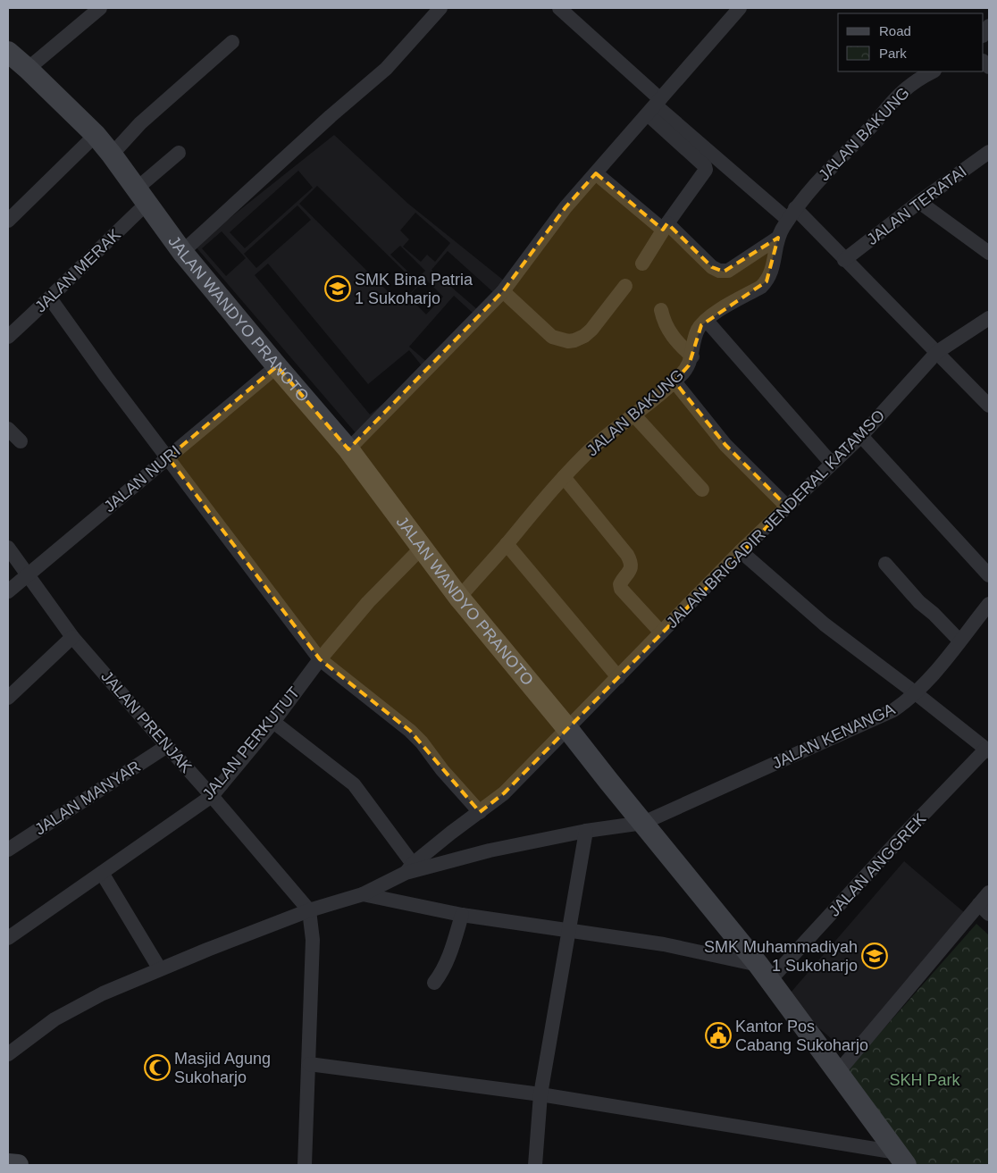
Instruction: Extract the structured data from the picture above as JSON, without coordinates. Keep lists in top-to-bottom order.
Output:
{
  "streets": {
    "street": [
      "JALAN BAKUNG",
      "JALAN TERATAI",
      "JALAN MERAK",
      "JALAN WANDYO PRANOTO",
      "JALAN NURI",
      "JALAN BRIGADIR JENDERAL KATAMSO",
      "JALAN PRENJAK",
      "JALAN KENANGA",
      "JALAN PERKUTUT",
      "JALAN MANYAR",
      "JALAN ANGGREK"
    ]
  },
  "crossings": [
    ["JALAN BAKUNG", "JALAN WANDYO PRANOTO"],
    ["JALAN MERAK", "JALAN WANDYO PRANOTO"],
    ["JALAN WANDYO PRANOTO", "JALAN NURI"],
    ["JALAN WANDYO PRANOTO", "JALAN BRIGADIR JENDERAL KATAMSO"],
    ["JALAN WANDYO PRANOTO", "JALAN KENANGA"],
    ["JALAN WANDYO PRANOTO", "JALAN PERKUTUT"],
    ["JALAN WANDYO PRANOTO", "JALAN ANGGREK"],
    ["JALAN NURI", "JALAN PRENJAK"],
    ["JALAN BRIGADIR JENDERAL KATAMSO", "JALAN KENANGA"],
    ["JALAN PRENJAK", "JALAN PERKUTUT"],
    ["JALAN PRENJAK", "JALAN MANYAR"]
  ],
  "parks": ["SKH Park"],
  "places": {
    "school or university": ["SMK Bina Patria 1 Sukoharjo", "SMK Muhammadiyah 1 Sukoharjo"],
    "public building": ["Kantor Pos Cabang Sukoharjo"],
    "mosque": ["Masjid Agung Sukoharjo"]
  },
  "legend": ["Road", "Park"]
}
